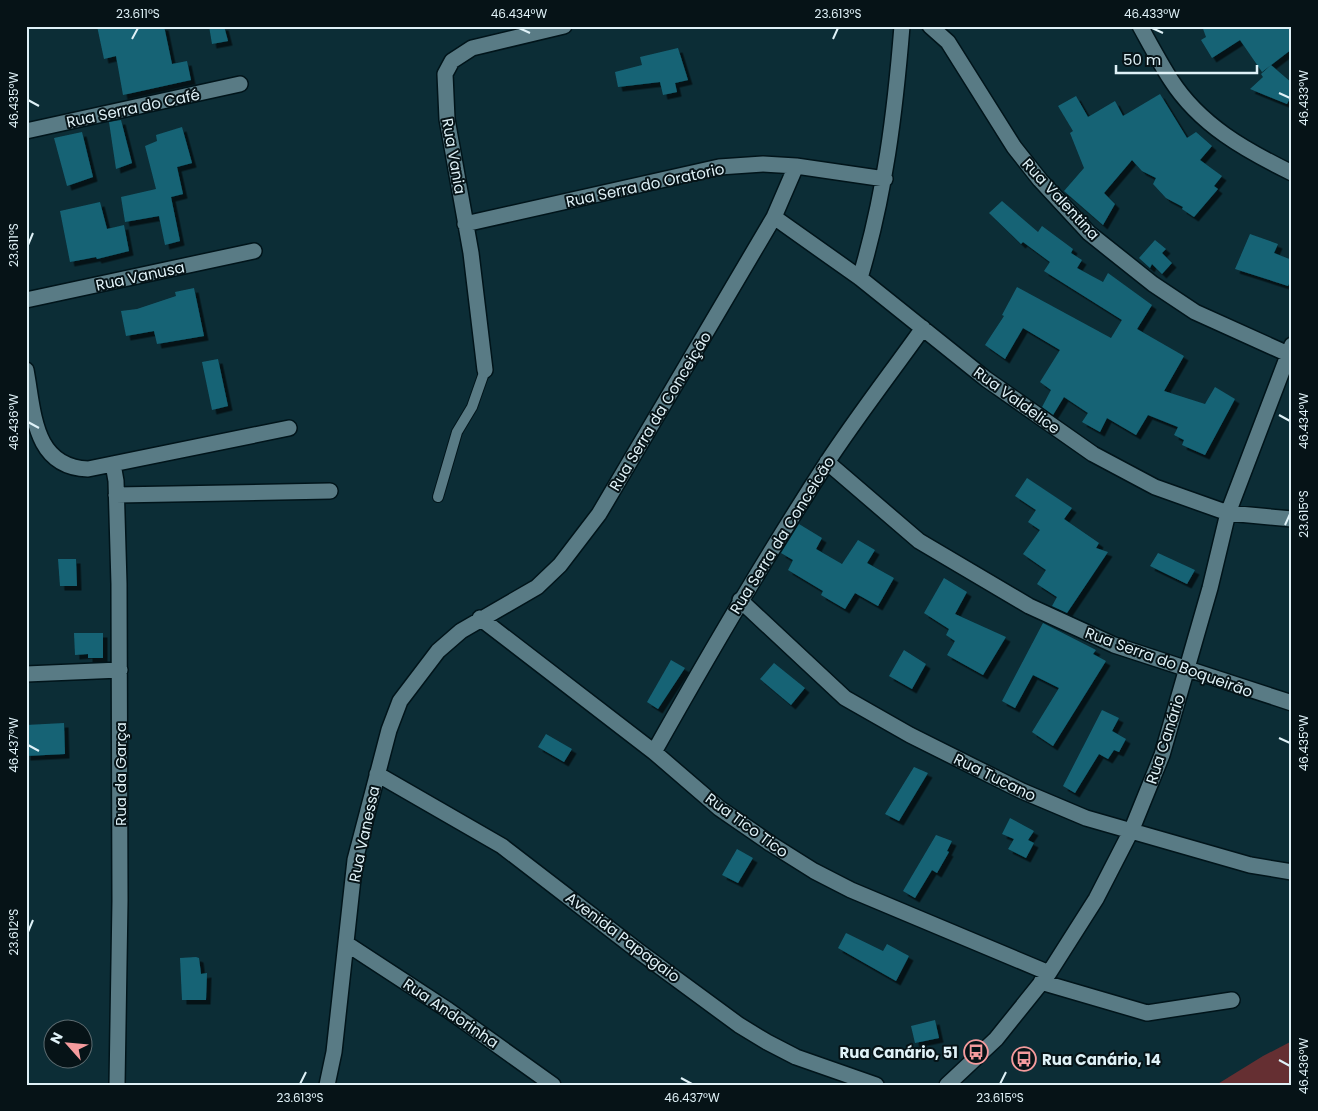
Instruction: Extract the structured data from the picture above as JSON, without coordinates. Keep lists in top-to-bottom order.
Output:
{
  "streets": {
    "street": [
      "Rua Serra do Café",
      "Rua Vania",
      "Rua Serra do Oratorio",
      "Rua Valentina",
      "Rua Vanusa",
      "Rua Valdelice",
      "Rua Serra da Conceição",
      "Rua Serra da Conceicão",
      "Rua Serra do Boqueirão",
      "Rua Canário",
      "Rua da Garça",
      "Rua Tucano",
      "Rua Tico Tico",
      "Rua Vanessa",
      "Avenida Papagaio",
      "Rua Andorinha"
    ]
  },
  "crossings": [
    ["Rua Vania", "Rua Serra do Oratorio"],
    ["Rua Serra do Oratorio", "Rua Serra da Conceição"],
    ["Rua Valentina", "Rua Canário"],
    ["Rua Valdelice", "Rua Serra da Conceição"],
    ["Rua Valdelice", "Rua Serra da Conceicão"],
    ["Rua Valdelice", "Rua Canário"],
    ["Rua Serra da Conceição", "Rua Tico Tico"],
    ["Rua Serra da Conceição", "Rua Vanessa"],
    ["Rua Serra da Conceicão", "Rua Serra do Boqueirão"],
    ["Rua Serra da Conceicão", "Rua Tucano"],
    ["Rua Serra da Conceicão", "Rua Tico Tico"],
    ["Rua Serra do Boqueirão", "Rua Canário"],
    ["Rua Canário", "Rua Tucano"],
    ["Rua Canário", "Rua Tico Tico"],
    ["Rua Tico Tico", "Rua Vanessa"],
    ["Rua Vanessa", "Avenida Papagaio"],
    ["Rua Vanessa", "Rua Andorinha"]
  ],
  "places": {
    "bus stop": ["Rua Canário, 51", "Rua Canário, 14"]
  },
  "scale_bar": "50 m",
  "north": "top left",
  "coordinates": [
    "23.611°S",
    "46.434°W",
    "23.613°S",
    "46.433°W",
    "46.435°W",
    "46.436°W",
    "23.615°S",
    "46.437°W",
    "23.612°S"
  ]
}
